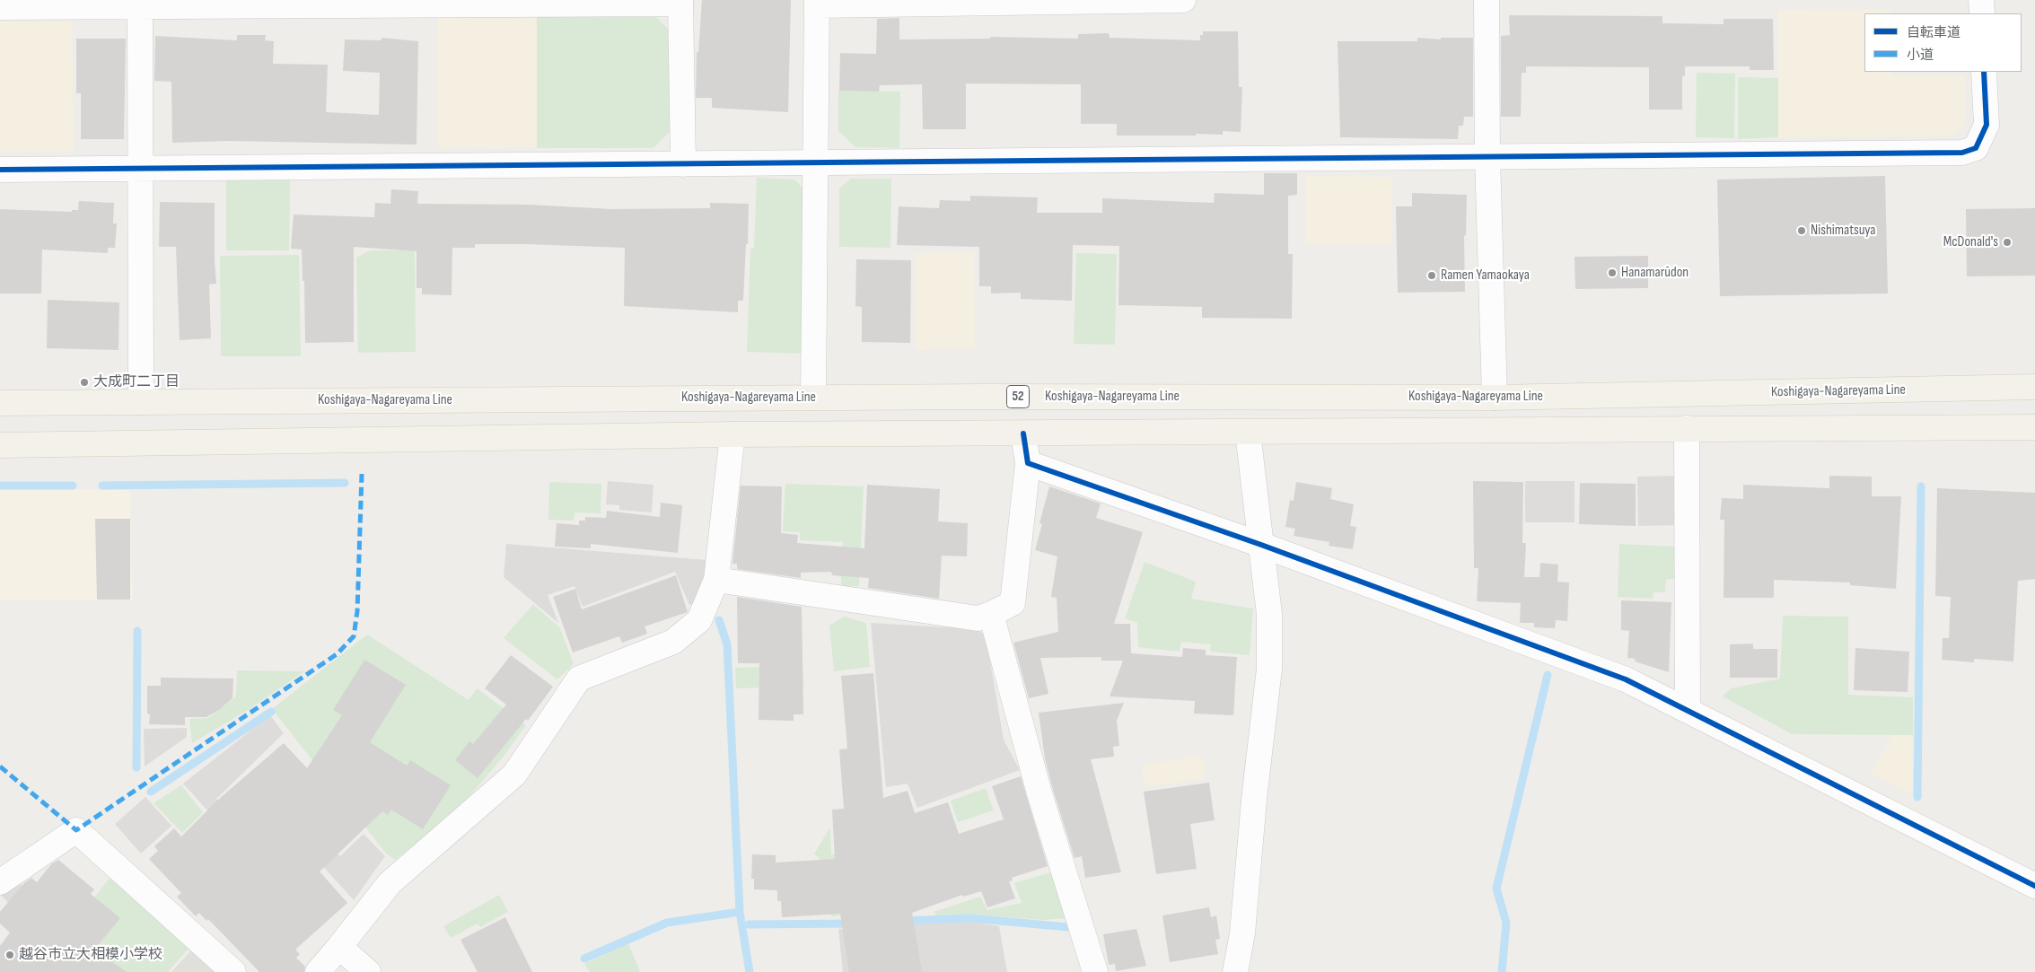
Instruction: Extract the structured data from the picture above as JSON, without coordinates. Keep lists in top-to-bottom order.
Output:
{
  "streets": {
    "main road": ["Koshigaya-Nagareyama Line", "52"]
  },
  "places": [
    "Nishimatsuya",
    "McDonald's",
    "Hanamarūdon",
    "Ramen Yamaokaya",
    "大成町二丁目",
    "越谷市立大相模小学校"
  ],
  "legend": ["自転車道", "小道"]
}
